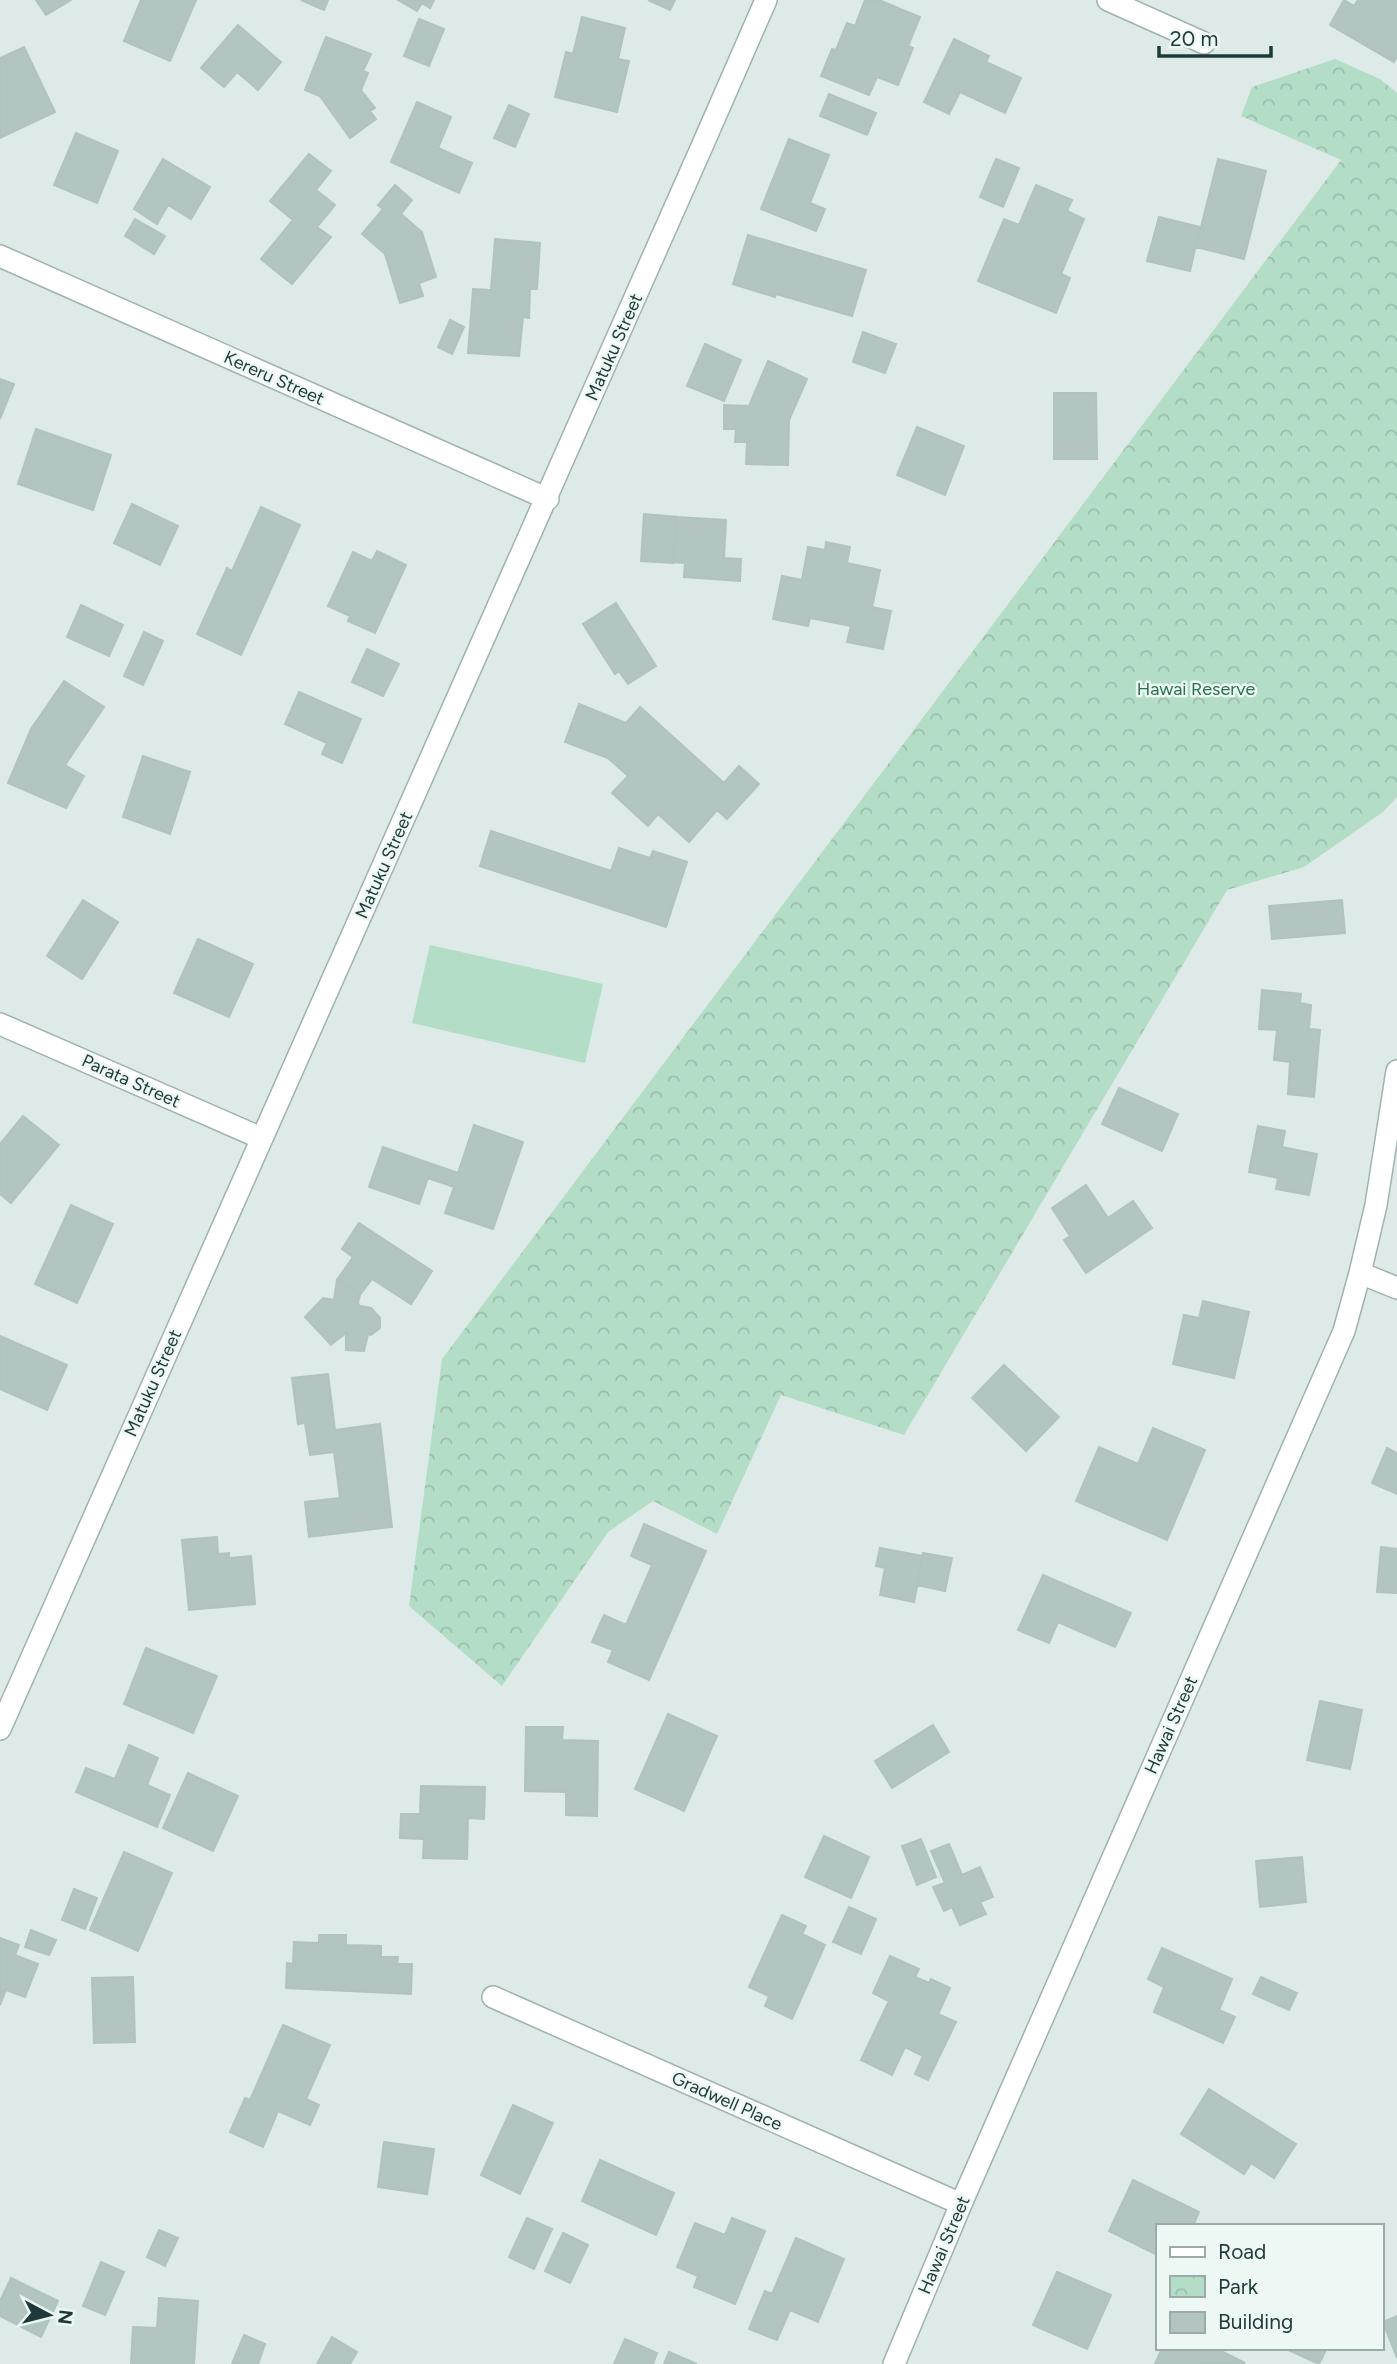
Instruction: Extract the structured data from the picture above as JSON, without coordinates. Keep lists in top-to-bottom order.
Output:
{
  "streets": {
    "street": [
      "Matuku Street",
      "Kereru Street",
      "Parata Street",
      "Hawai Street",
      "Gradwell Place"
    ]
  },
  "crossings": [
    ["Matuku Street", "Kereru Street"],
    ["Matuku Street", "Parata Street"],
    ["Hawai Street", "Gradwell Place"]
  ],
  "parks": ["Hawai Reserve"],
  "legend": ["Road", "Park", "Building"],
  "scale_bar": "20 m",
  "north": "right"
}
